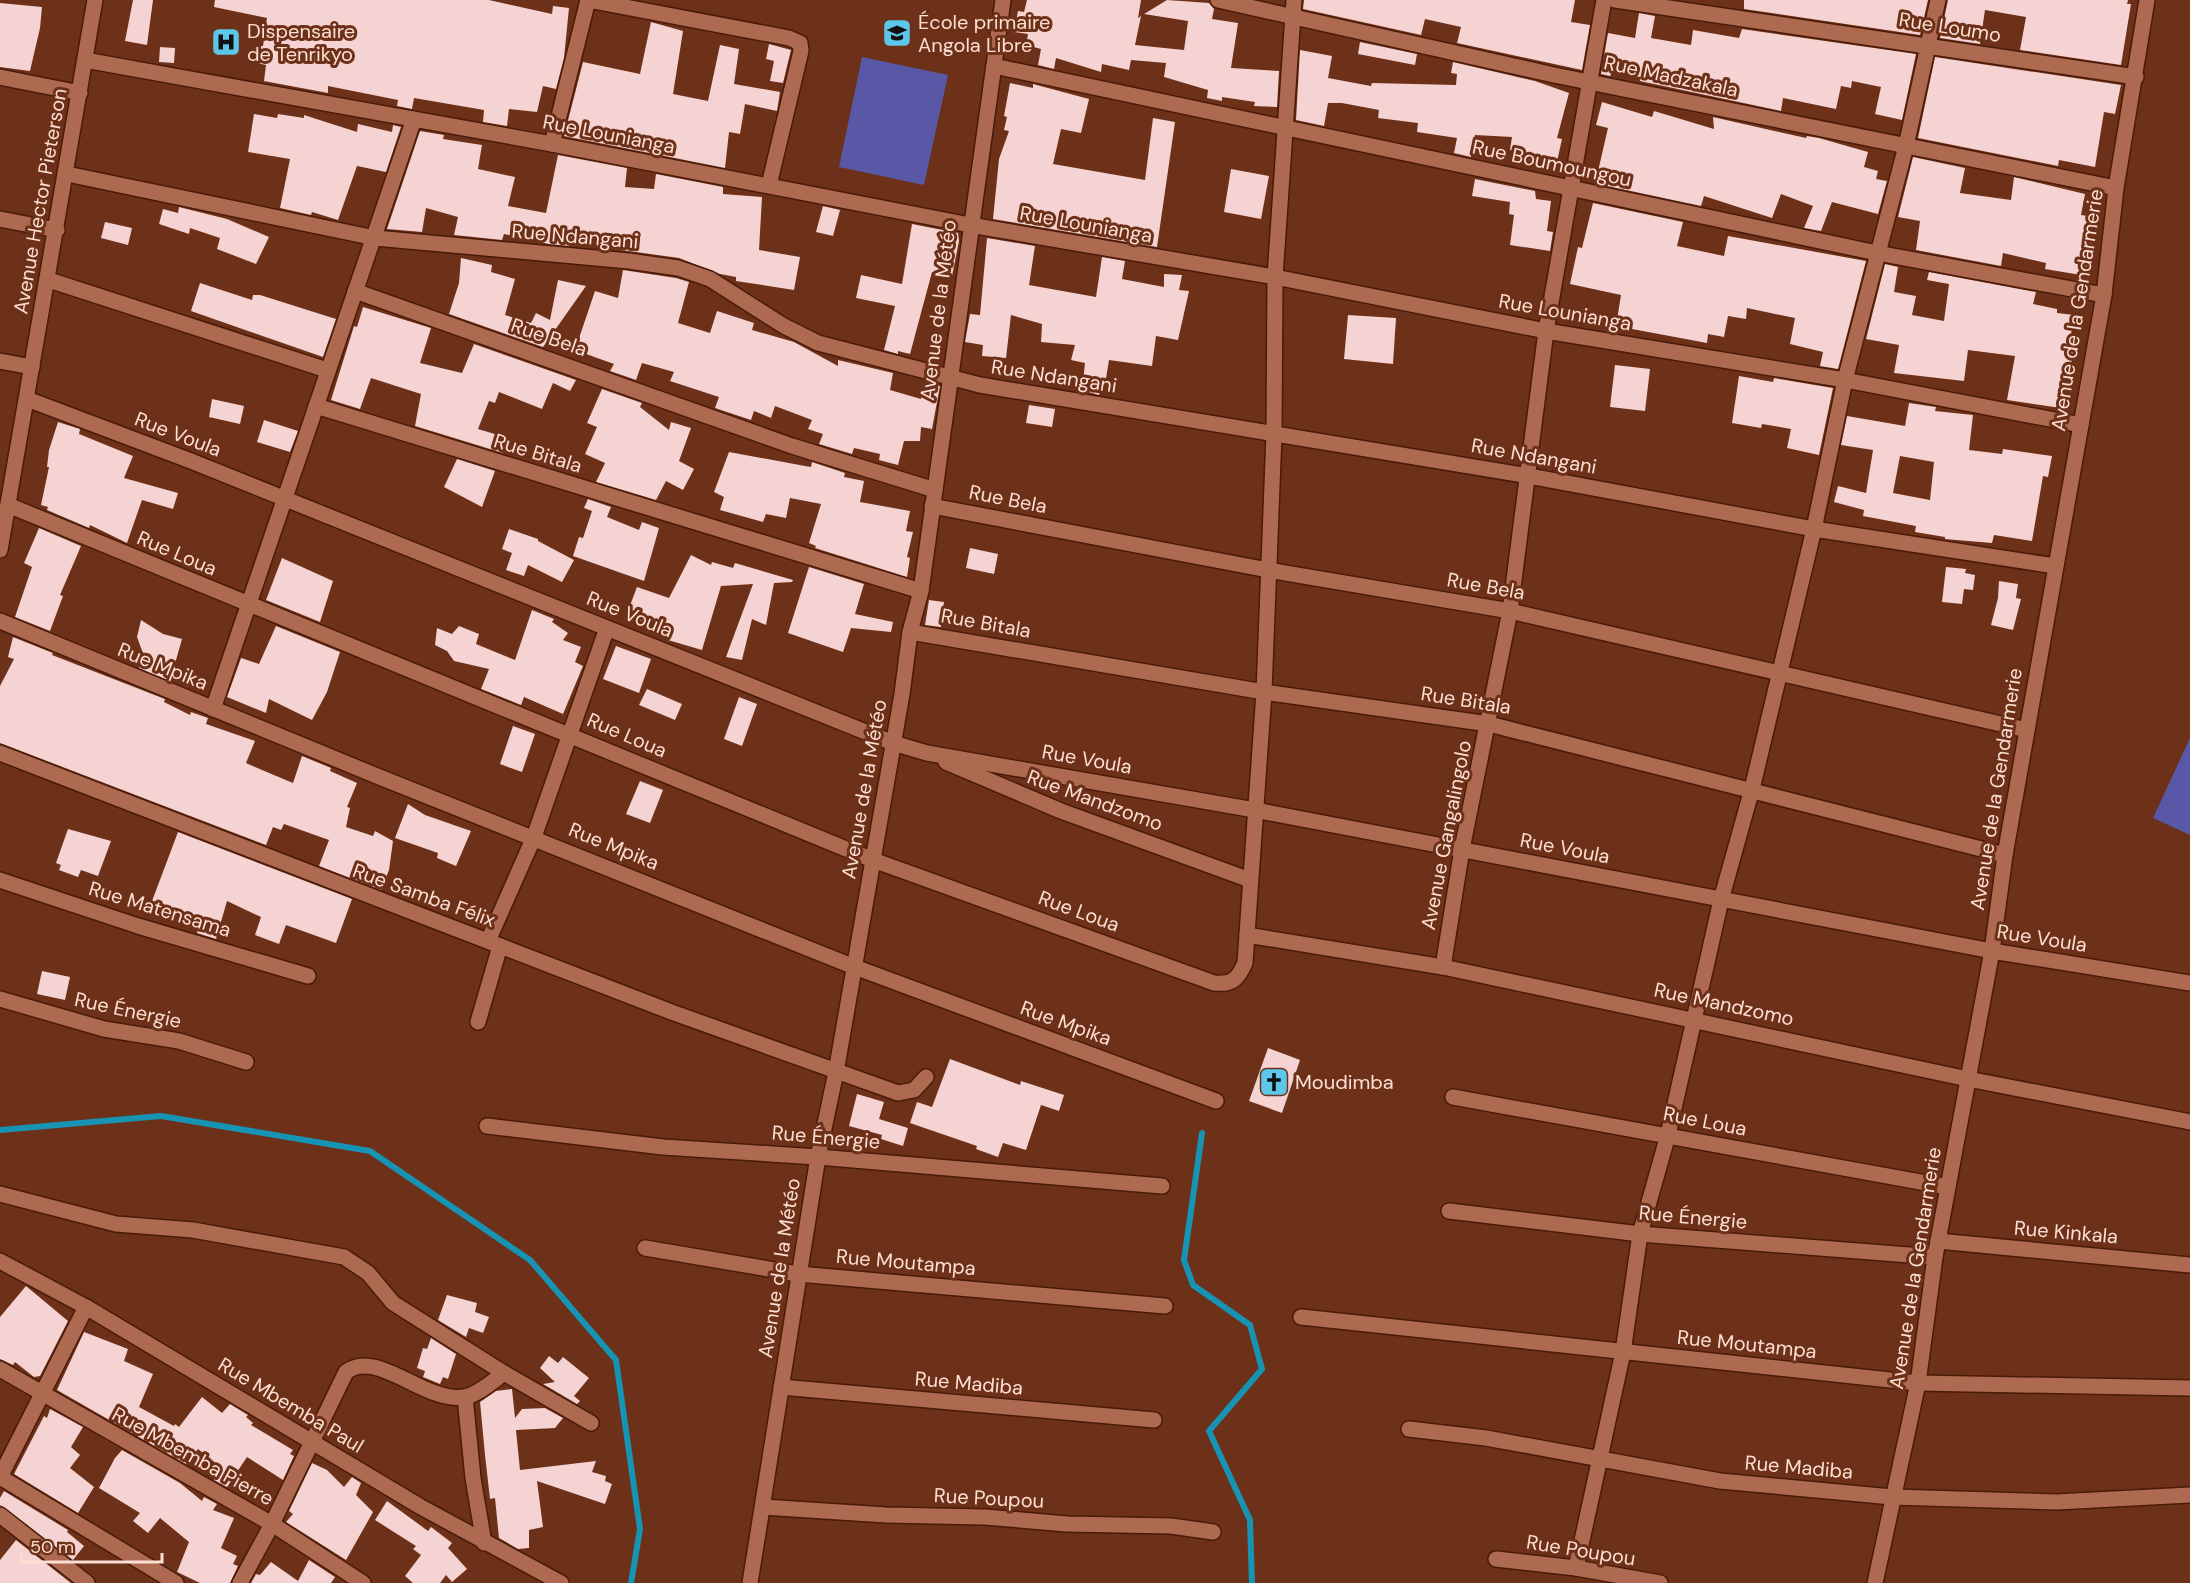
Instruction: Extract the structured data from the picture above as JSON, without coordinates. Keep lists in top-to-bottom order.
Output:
{
  "streets": {
    "street": [
      "Rue Loumo",
      "Rue Madzakala",
      "Rue Lounianga",
      "Rue Boumoungou",
      "Avenue Hector Pieterson",
      "Rue Ndangani",
      "Avenue de la Météo",
      "Avenue de la Gendarmerie",
      "Rue Bela",
      "Rue Voula",
      "Rue Bitala",
      "Rue Loua",
      "Rue Mpika",
      "Rue Mandzomo",
      "Avenue Gangalingolo",
      "Rue Samba Félix",
      "Rue Matensama",
      "Rue Énergie",
      "Rue Kinkala",
      "Rue Moutampa",
      "Rue Madiba",
      "Rue Mbemba Paul",
      "Rue Mbemba Pierre",
      "Rue Poupou"
    ]
  },
  "crossings": [
    ["Rue Loumo", "Avenue de la Gendarmerie"],
    ["Rue Madzakala", "Avenue de la Gendarmerie"],
    ["Rue Madzakala", "Avenue Gangalingolo"],
    ["Rue Lounianga", "Avenue Hector Pieterson"],
    ["Rue Lounianga", "Avenue de la Météo"],
    ["Rue Lounianga", "Avenue de la Gendarmerie"],
    ["Rue Lounianga", "Avenue Gangalingolo"],
    ["Rue Boumoungou", "Avenue de la Météo"],
    ["Rue Boumoungou", "Avenue de la Gendarmerie"],
    ["Rue Boumoungou", "Avenue Gangalingolo"],
    ["Avenue Hector Pieterson", "Rue Ndangani"],
    ["Avenue Hector Pieterson", "Rue Voula"],
    ["Avenue Hector Pieterson", "Rue Loua"],
    ["Rue Ndangani", "Avenue de la Météo"],
    ["Rue Ndangani", "Avenue de la Gendarmerie"],
    ["Rue Ndangani", "Avenue Gangalingolo"],
    ["Avenue de la Météo", "Rue Bela"],
    ["Avenue de la Météo", "Rue Voula"],
    ["Avenue de la Météo", "Rue Bitala"],
    ["Avenue de la Météo", "Rue Loua"],
    ["Avenue de la Météo", "Rue Mpika"],
    ["Avenue de la Météo", "Rue Samba Félix"],
    ["Avenue de la Météo", "Rue Énergie"],
    ["Avenue de la Météo", "Rue Moutampa"],
    ["Avenue de la Météo", "Rue Madiba"],
    ["Avenue de la Météo", "Rue Poupou"],
    ["Avenue de la Gendarmerie", "Rue Bela"],
    ["Avenue de la Gendarmerie", "Rue Voula"],
    ["Avenue de la Gendarmerie", "Rue Bitala"],
    ["Avenue de la Gendarmerie", "Rue Loua"],
    ["Avenue de la Gendarmerie", "Rue Mandzomo"],
    ["Avenue de la Gendarmerie", "Rue Énergie"],
    ["Avenue de la Gendarmerie", "Rue Kinkala"],
    ["Avenue de la Gendarmerie", "Rue Moutampa"],
    ["Avenue de la Gendarmerie", "Rue Madiba"],
    ["Rue Bela", "Avenue Gangalingolo"],
    ["Rue Voula", "Rue Mandzomo"],
    ["Rue Voula", "Avenue Gangalingolo"],
    ["Rue Bitala", "Avenue Gangalingolo"],
    ["Rue Loua", "Rue Mandzomo"],
    ["Rue Mandzomo", "Avenue Gangalingolo"]
  ],
  "places": {
    "school or university": ["École primaire Angola Libre"],
    "hospital": ["Dispensaire de Tenrikyo"],
    "church": ["Moudimba"]
  },
  "scale_bar": "50 m"
}
